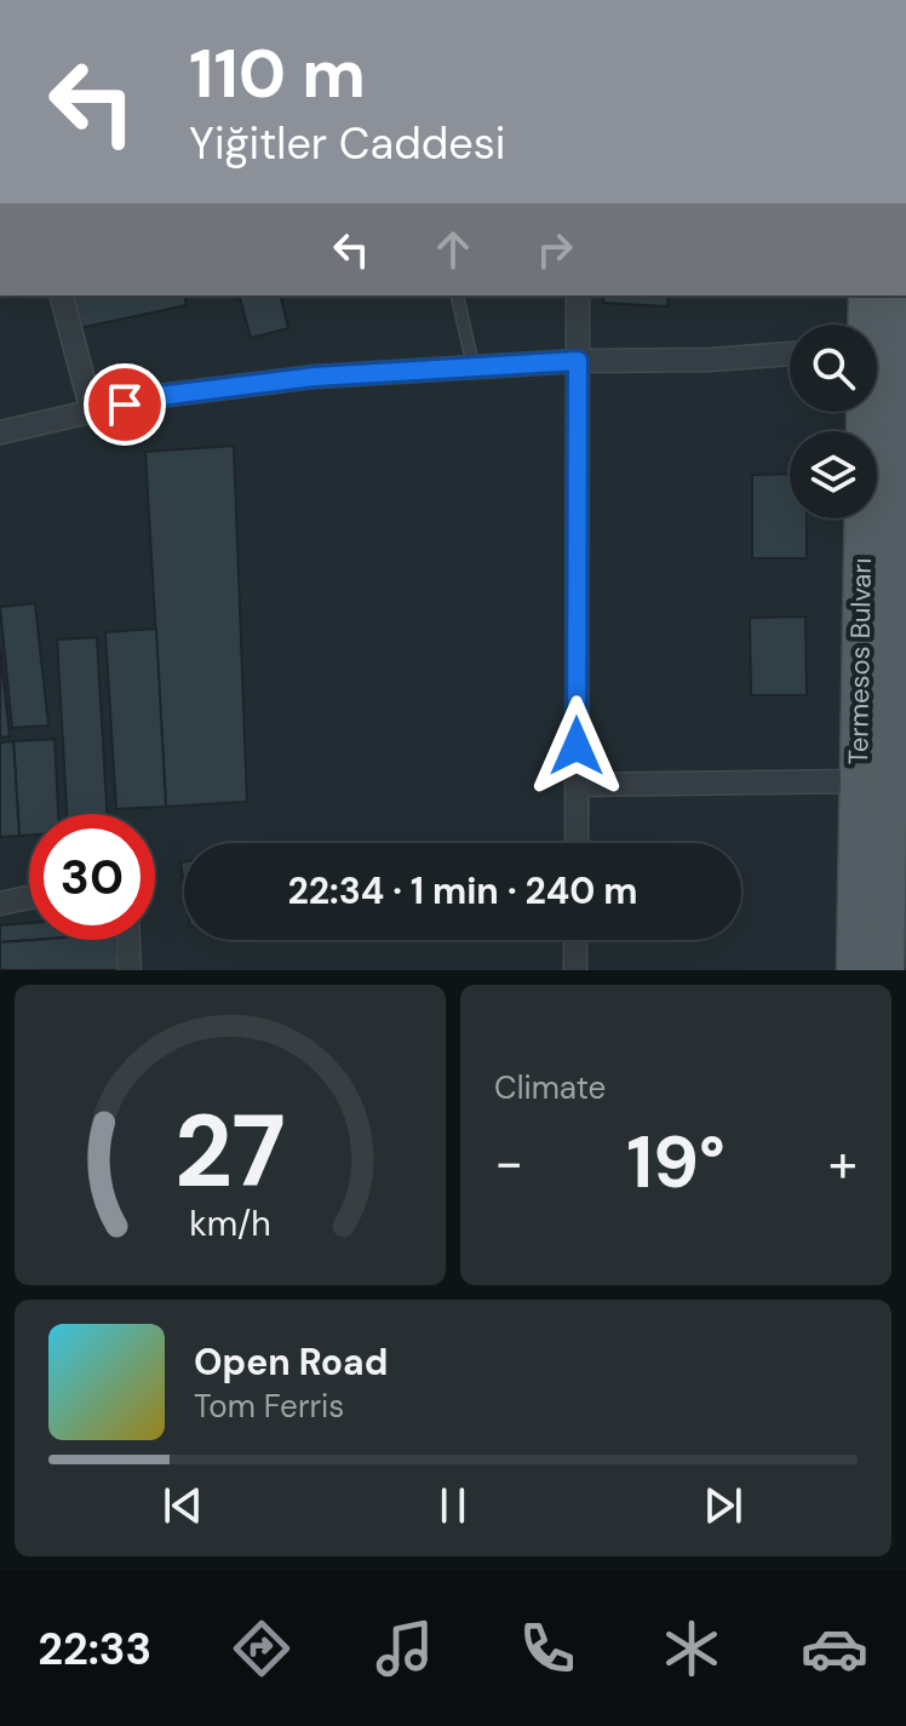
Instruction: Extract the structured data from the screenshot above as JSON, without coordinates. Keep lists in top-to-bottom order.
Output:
{
  "streets": {
    "main road": ["Termesos Bulvarı"]
  },
  "page": {
    "turn": ["110 m", "Yiğitler Caddesi"],
    "limit": "30",
    "trip": "22:34 · 1 min · 240 m",
    "tile": "Climate",
    "heat": ["−", "19°", "+"],
    "song": ["Open Road", "Tom Ferris"],
    "tabs": "22:33",
    "gauge": ["27", "km/h"]
  }
}
